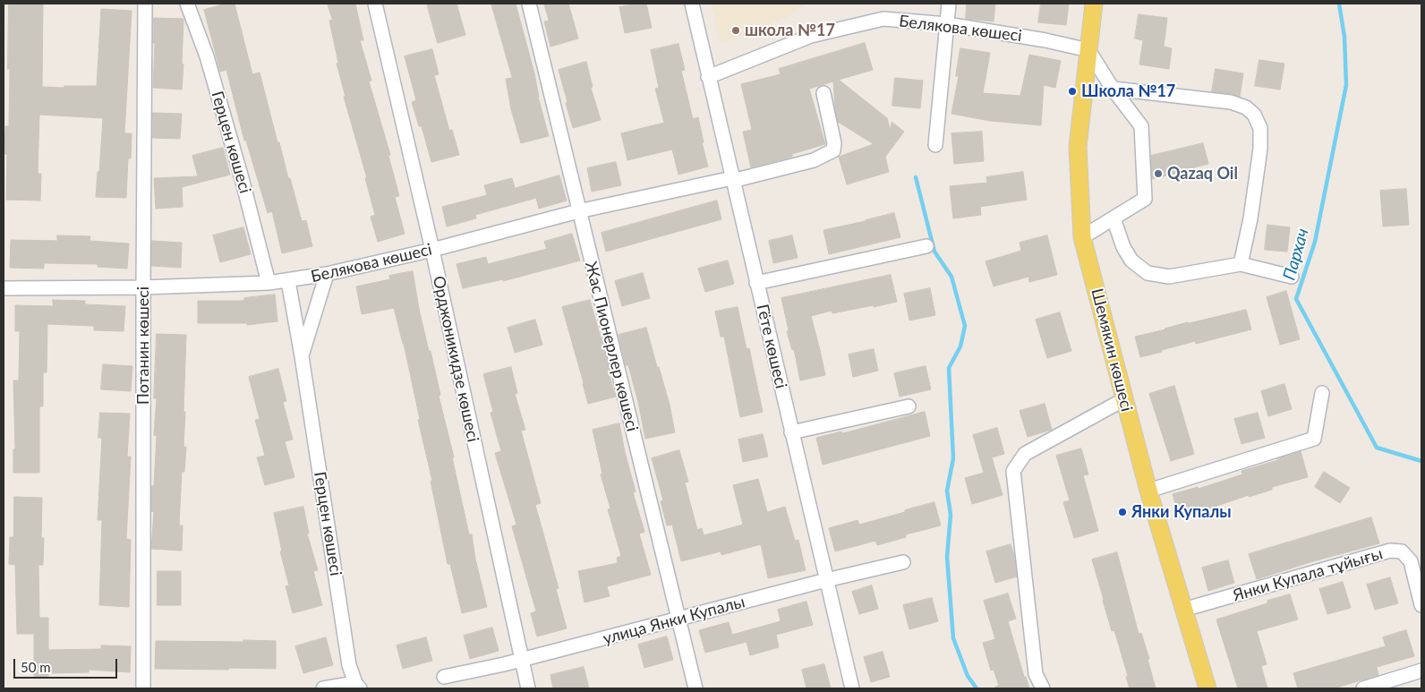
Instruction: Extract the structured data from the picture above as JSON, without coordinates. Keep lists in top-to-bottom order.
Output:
{
  "streets": {
    "main road": ["Шемякин көшесі"],
    "street": [
      "Белякова көшесі",
      "Герцен көшесі",
      "Потанин көшесі",
      "Жас Пионерлер көшесі",
      "Гёте көшесі",
      "Орджоникидзе көшесі",
      "Янки Купала тұйығы",
      "улица Янки Купалы"
    ]
  },
  "crossings": [
    ["Белякова көшесі", "Герцен көшесі"],
    ["Белякова көшесі", "Потанин көшесі"],
    ["Белякова көшесі", "Жас Пионерлер көшесі"],
    ["Белякова көшесі", "Гёте көшесі"],
    ["Белякова көшесі", "Шемякин көшесі"],
    ["Белякова көшесі", "Орджоникидзе көшесі"],
    ["Жас Пионерлер көшесі", "улица Янки Купалы"],
    ["Гёте көшесі", "улица Янки Купалы"],
    ["Шемякин көшесі", "Янки Купала тұйығы"],
    ["Орджоникидзе көшесі", "улица Янки Купалы"]
  ],
  "water": ["Пархач"],
  "places": [
    "школа №17",
    "Школа №17",
    "Qazaq Oil",
    "Янки Купалы"
  ],
  "scale_bar": "50 m"
}
